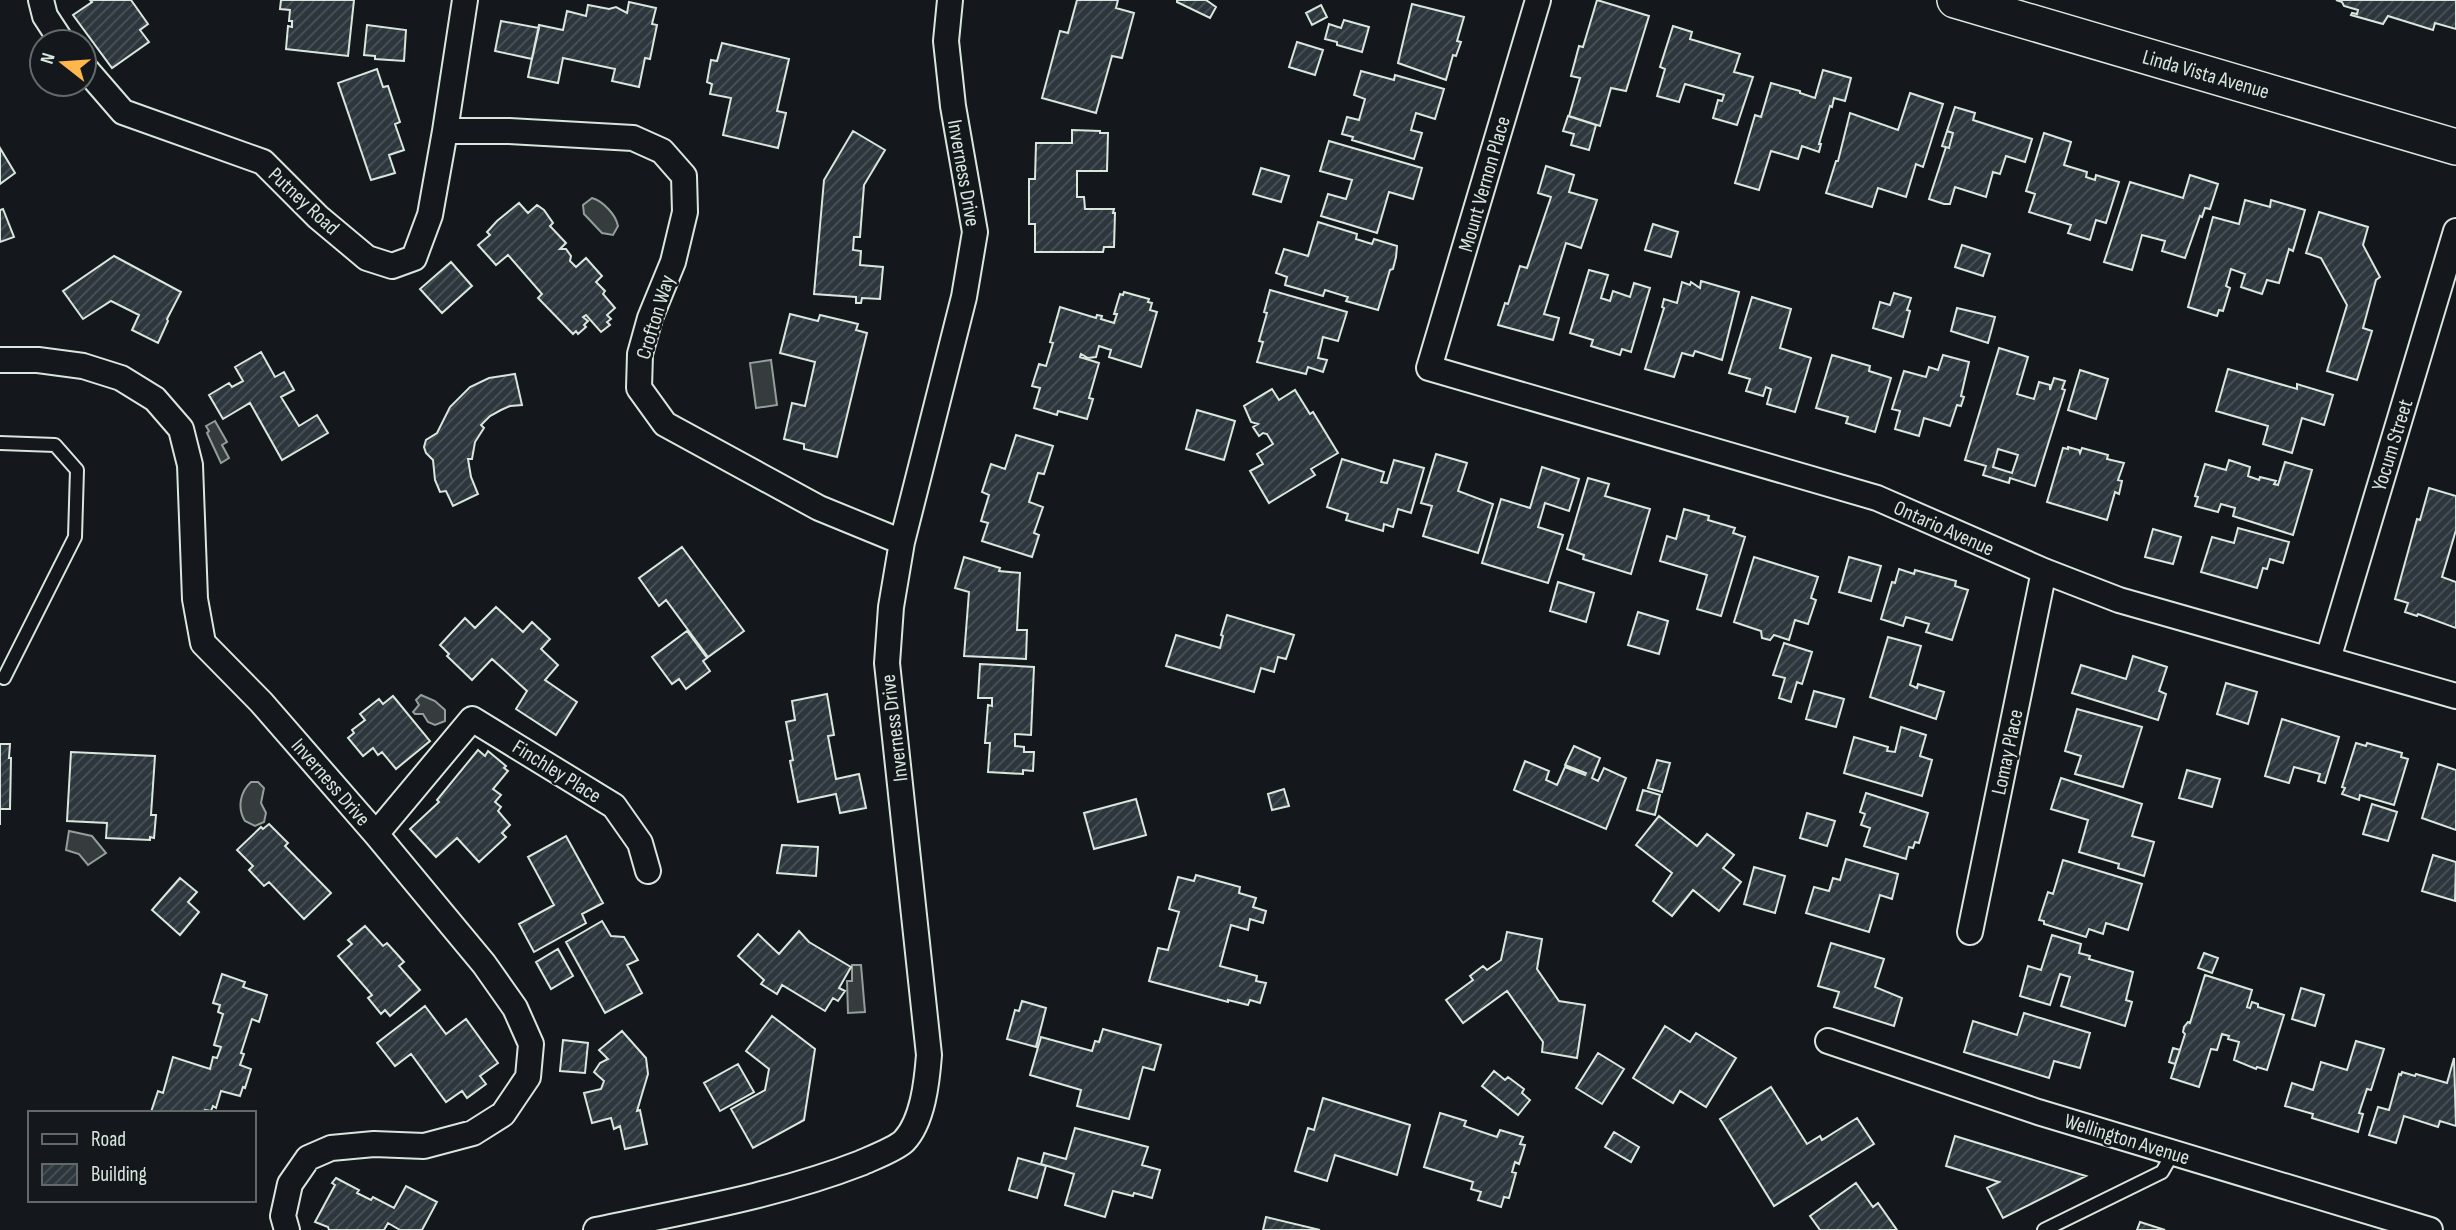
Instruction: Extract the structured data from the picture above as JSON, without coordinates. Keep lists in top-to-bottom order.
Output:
{
  "streets": {
    "main road": ["Linda Vista Avenue"],
    "street": [
      "Inverness Drive",
      "Mount Vernon Place",
      "Putney Road",
      "Crofton Way",
      "Yocum Street",
      "Ontario Avenue",
      "Lomay Place",
      "Finchley Place",
      "Wellington Avenue"
    ]
  },
  "crossings": [
    ["Inverness Drive", "Crofton Way"],
    ["Inverness Drive", "Finchley Place"],
    ["Mount Vernon Place", "Ontario Avenue"],
    ["Putney Road", "Crofton Way"],
    ["Yocum Street", "Ontario Avenue"],
    ["Ontario Avenue", "Lomay Place"]
  ],
  "legend": ["Road", "Building"],
  "north": "left"
}
